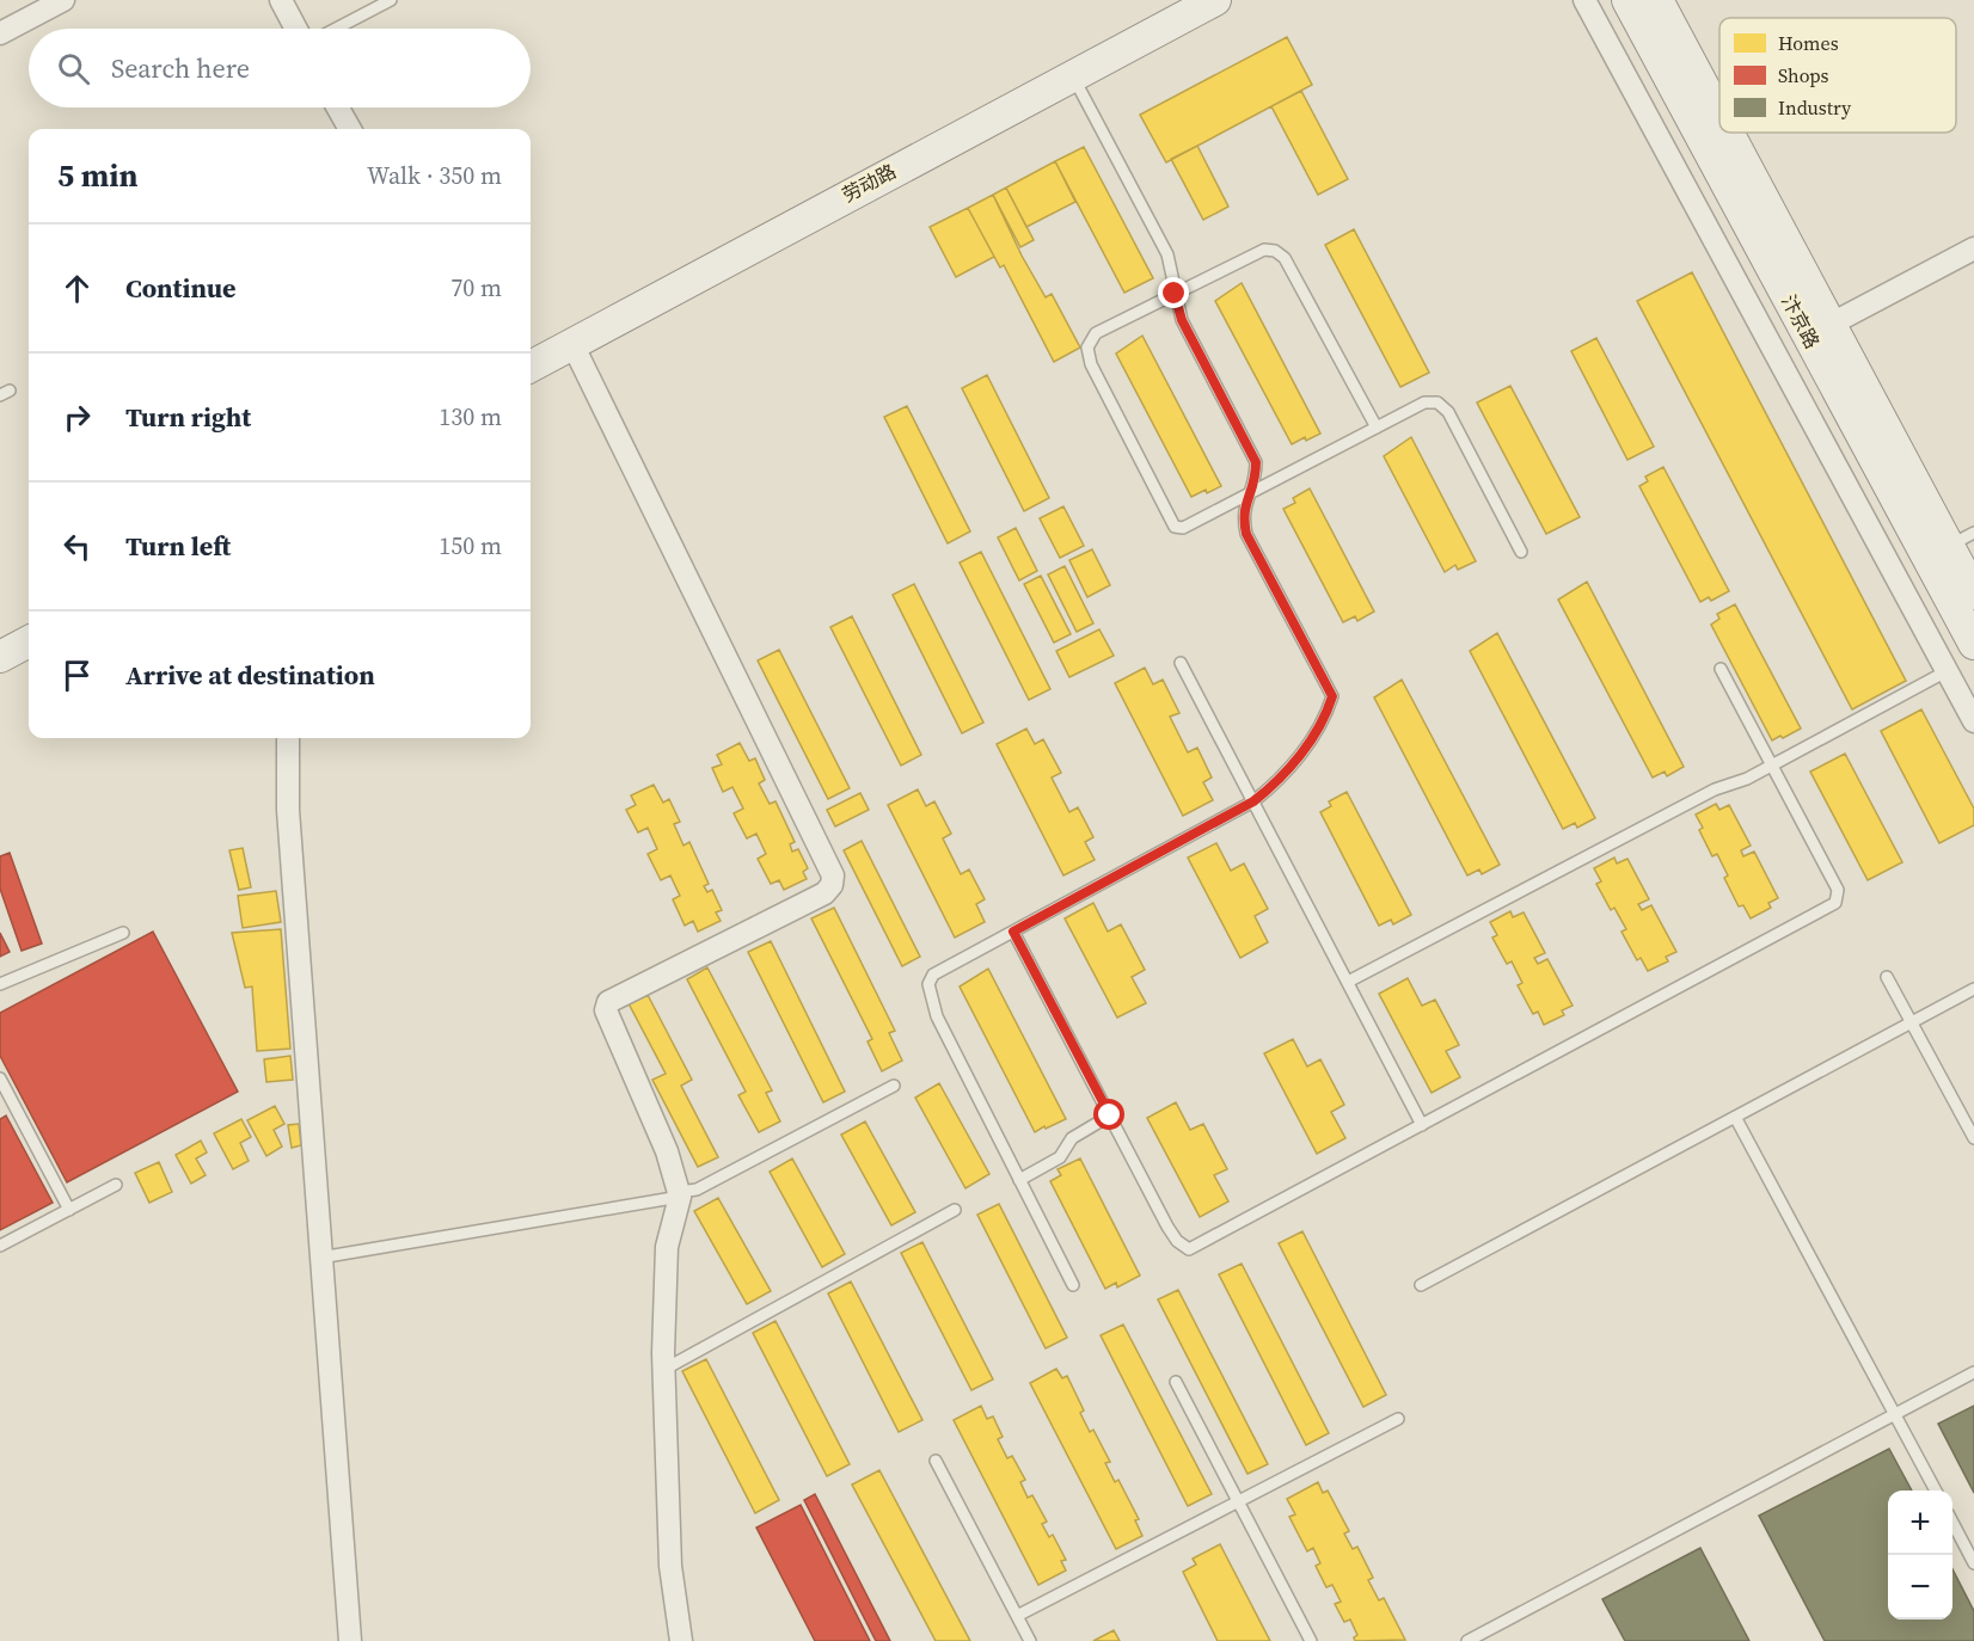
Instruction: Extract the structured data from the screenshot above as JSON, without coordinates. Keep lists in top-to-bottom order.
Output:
{
  "streets": {
    "main road": ["劳动路", "汴京路"]
  },
  "legend": ["Homes", "Shops", "Industry"],
  "page": {
    "search": "Search here",
    "heading": ["5 min", "Walk · 350 m"],
    "list": [
      ["Continue", "70 m"],
      ["Turn right", "130 m"],
      ["Turn left", "150 m"],
      "Arrive at destination"
    ],
    "map_buttons": ["+", "−"]
  }
}
